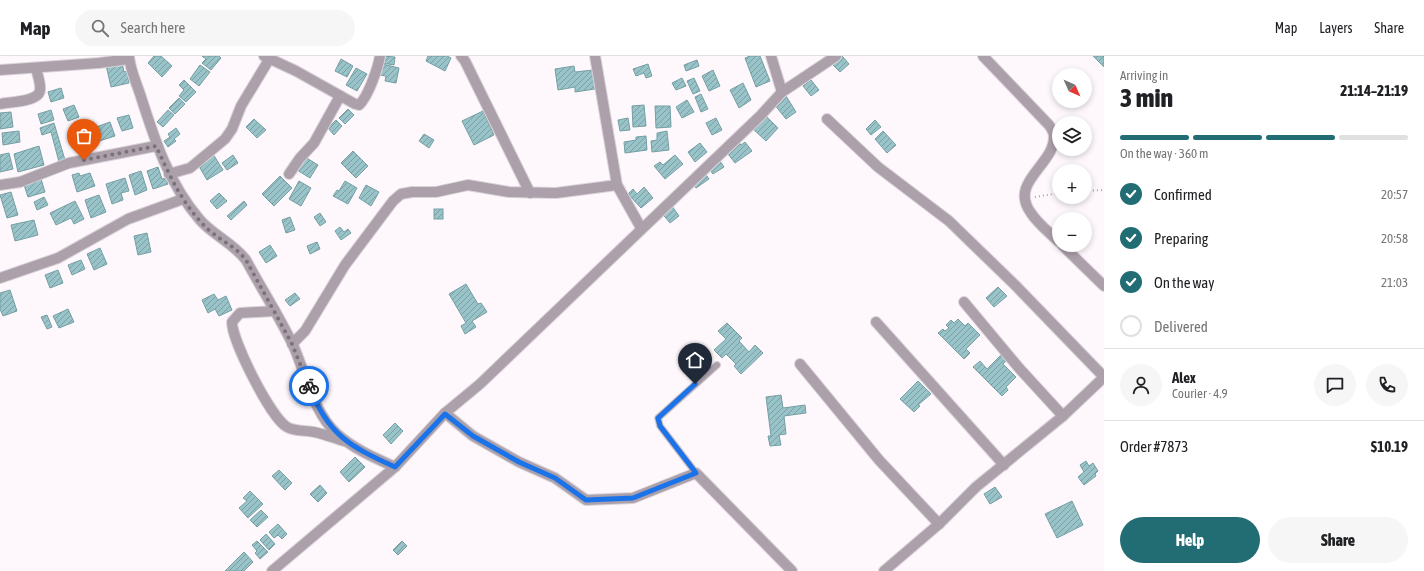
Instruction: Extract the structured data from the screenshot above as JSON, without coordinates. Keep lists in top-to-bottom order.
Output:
{
  "north": "bottom right",
  "page": {
    "header": "Map",
    "search": "Search here",
    "nav": ["Map", "Layers", "Share"],
    "heading": ["3 min", "Arriving in", "21:14–21:19"],
    "panel": [
      "Alex",
      "Courier · 4.9",
      "Order #7873",
      "$10.19"
    ],
    "map_buttons": ["+", "−"],
    "bar": "On the way · 360 m",
    "list": [
      ["Confirmed", "20:57"],
      ["Preparing", "20:58"],
      ["On the way", "21:03"],
      "Delivered"
    ],
    "buttons": ["Help", "Share"]
  }
}
